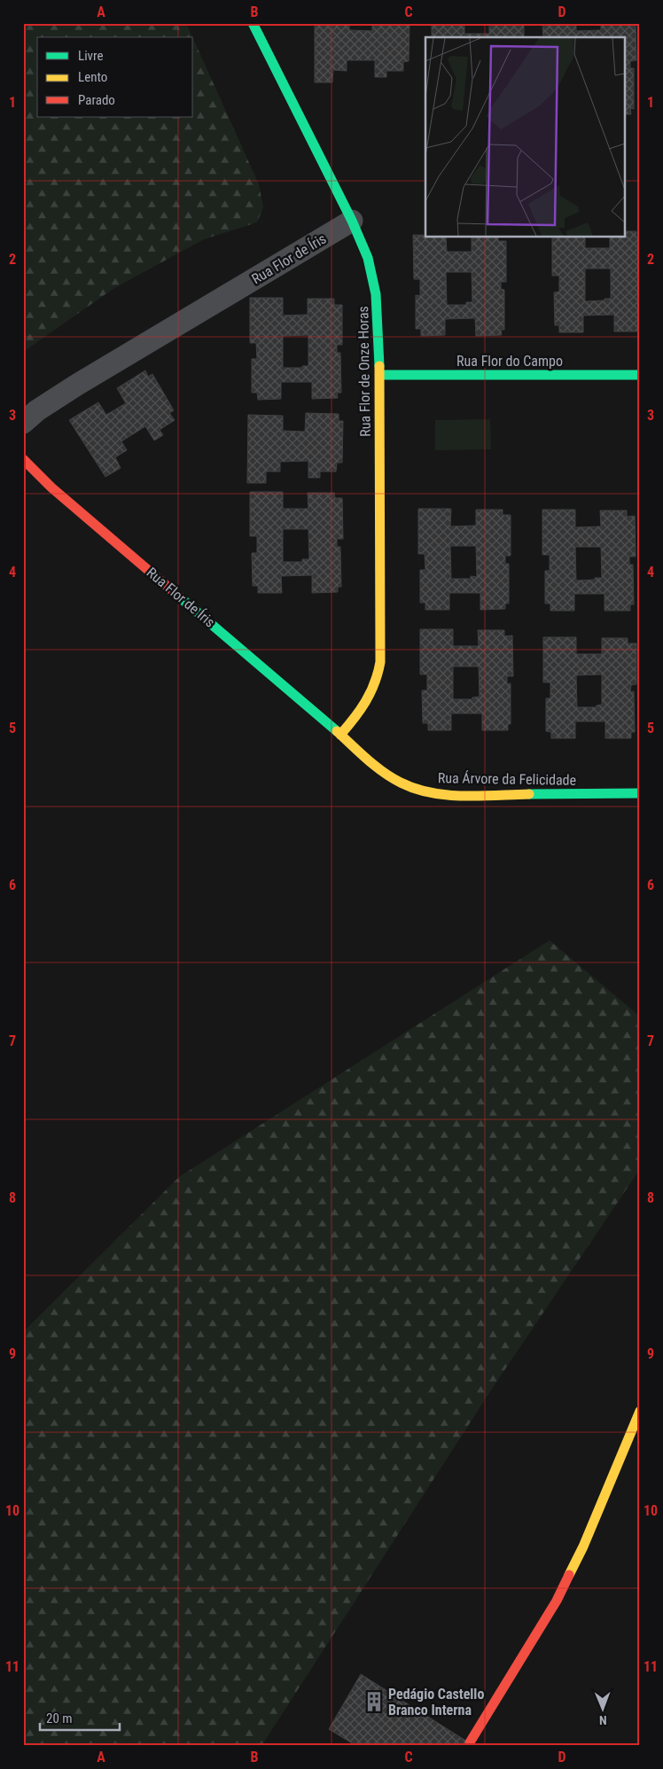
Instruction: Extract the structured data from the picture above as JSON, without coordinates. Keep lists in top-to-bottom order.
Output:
{
  "streets": {
    "main road": [
      "Rua Flor de Íris",
      "Rua Flor do Campo",
      "Rua Flor de Onze Horas",
      "Rua Árvore da Felicidade"
    ]
  },
  "crossings": [
    ["Rua Flor de Íris", "Rua Flor de Onze Horas"],
    ["Rua Flor de Íris", "Rua Árvore da Felicidade"],
    ["Rua Flor do Campo", "Rua Flor de Onze Horas"],
    ["Rua Flor de Onze Horas", "Rua Árvore da Felicidade"]
  ],
  "places": {
    "building": ["Pedágio Castello Branco Interna"]
  },
  "legend": ["Livre", "Lento", "Parado"],
  "scale_bar": "20 m",
  "north": "bottom",
  "grid": {
    "columns": [
      "A",
      "B",
      "C",
      "D"
    ],
    "rows": [
      "1",
      "2",
      "3",
      "4",
      "5",
      "6",
      "7",
      "8",
      "9",
      "10",
      "11"
    ]
  }
}
